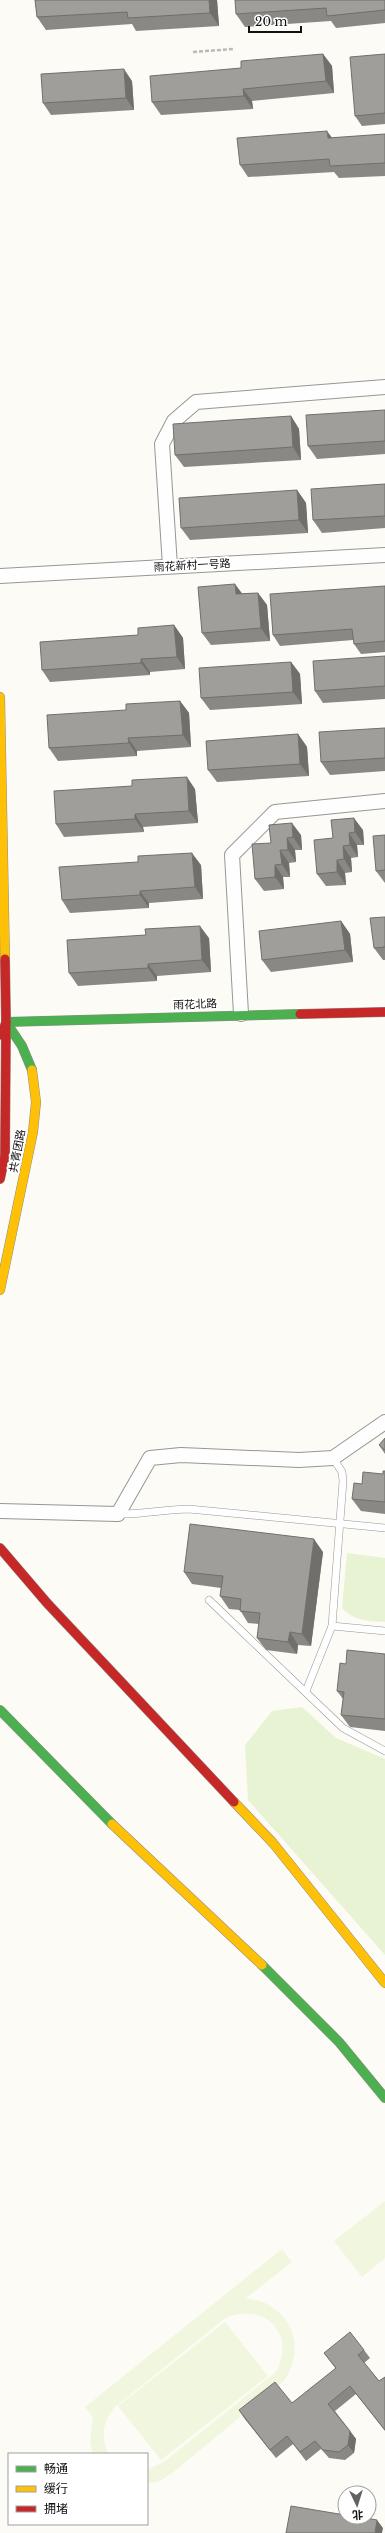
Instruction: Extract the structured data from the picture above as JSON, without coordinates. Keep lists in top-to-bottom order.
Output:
{
  "streets": {
    "street": ["雨花新村一号路", "雨花北路", "共青团路"]
  },
  "crossings": [
    ["雨花北路", "共青团路"]
  ],
  "legend": ["畅通", "缓行", "拥堵"],
  "scale_bar": "20 m",
  "north": "bottom"
}
